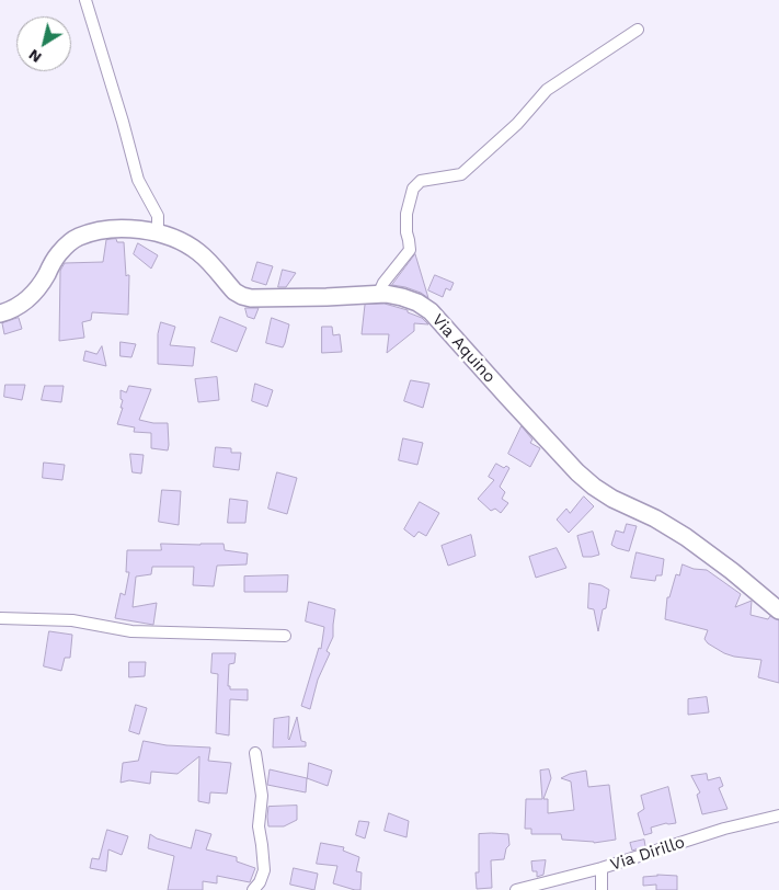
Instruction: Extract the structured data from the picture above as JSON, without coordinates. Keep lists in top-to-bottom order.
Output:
{
  "streets": {
    "street": ["Via Aquino", "Via Dirillo"]
  },
  "north": "bottom left"
}
